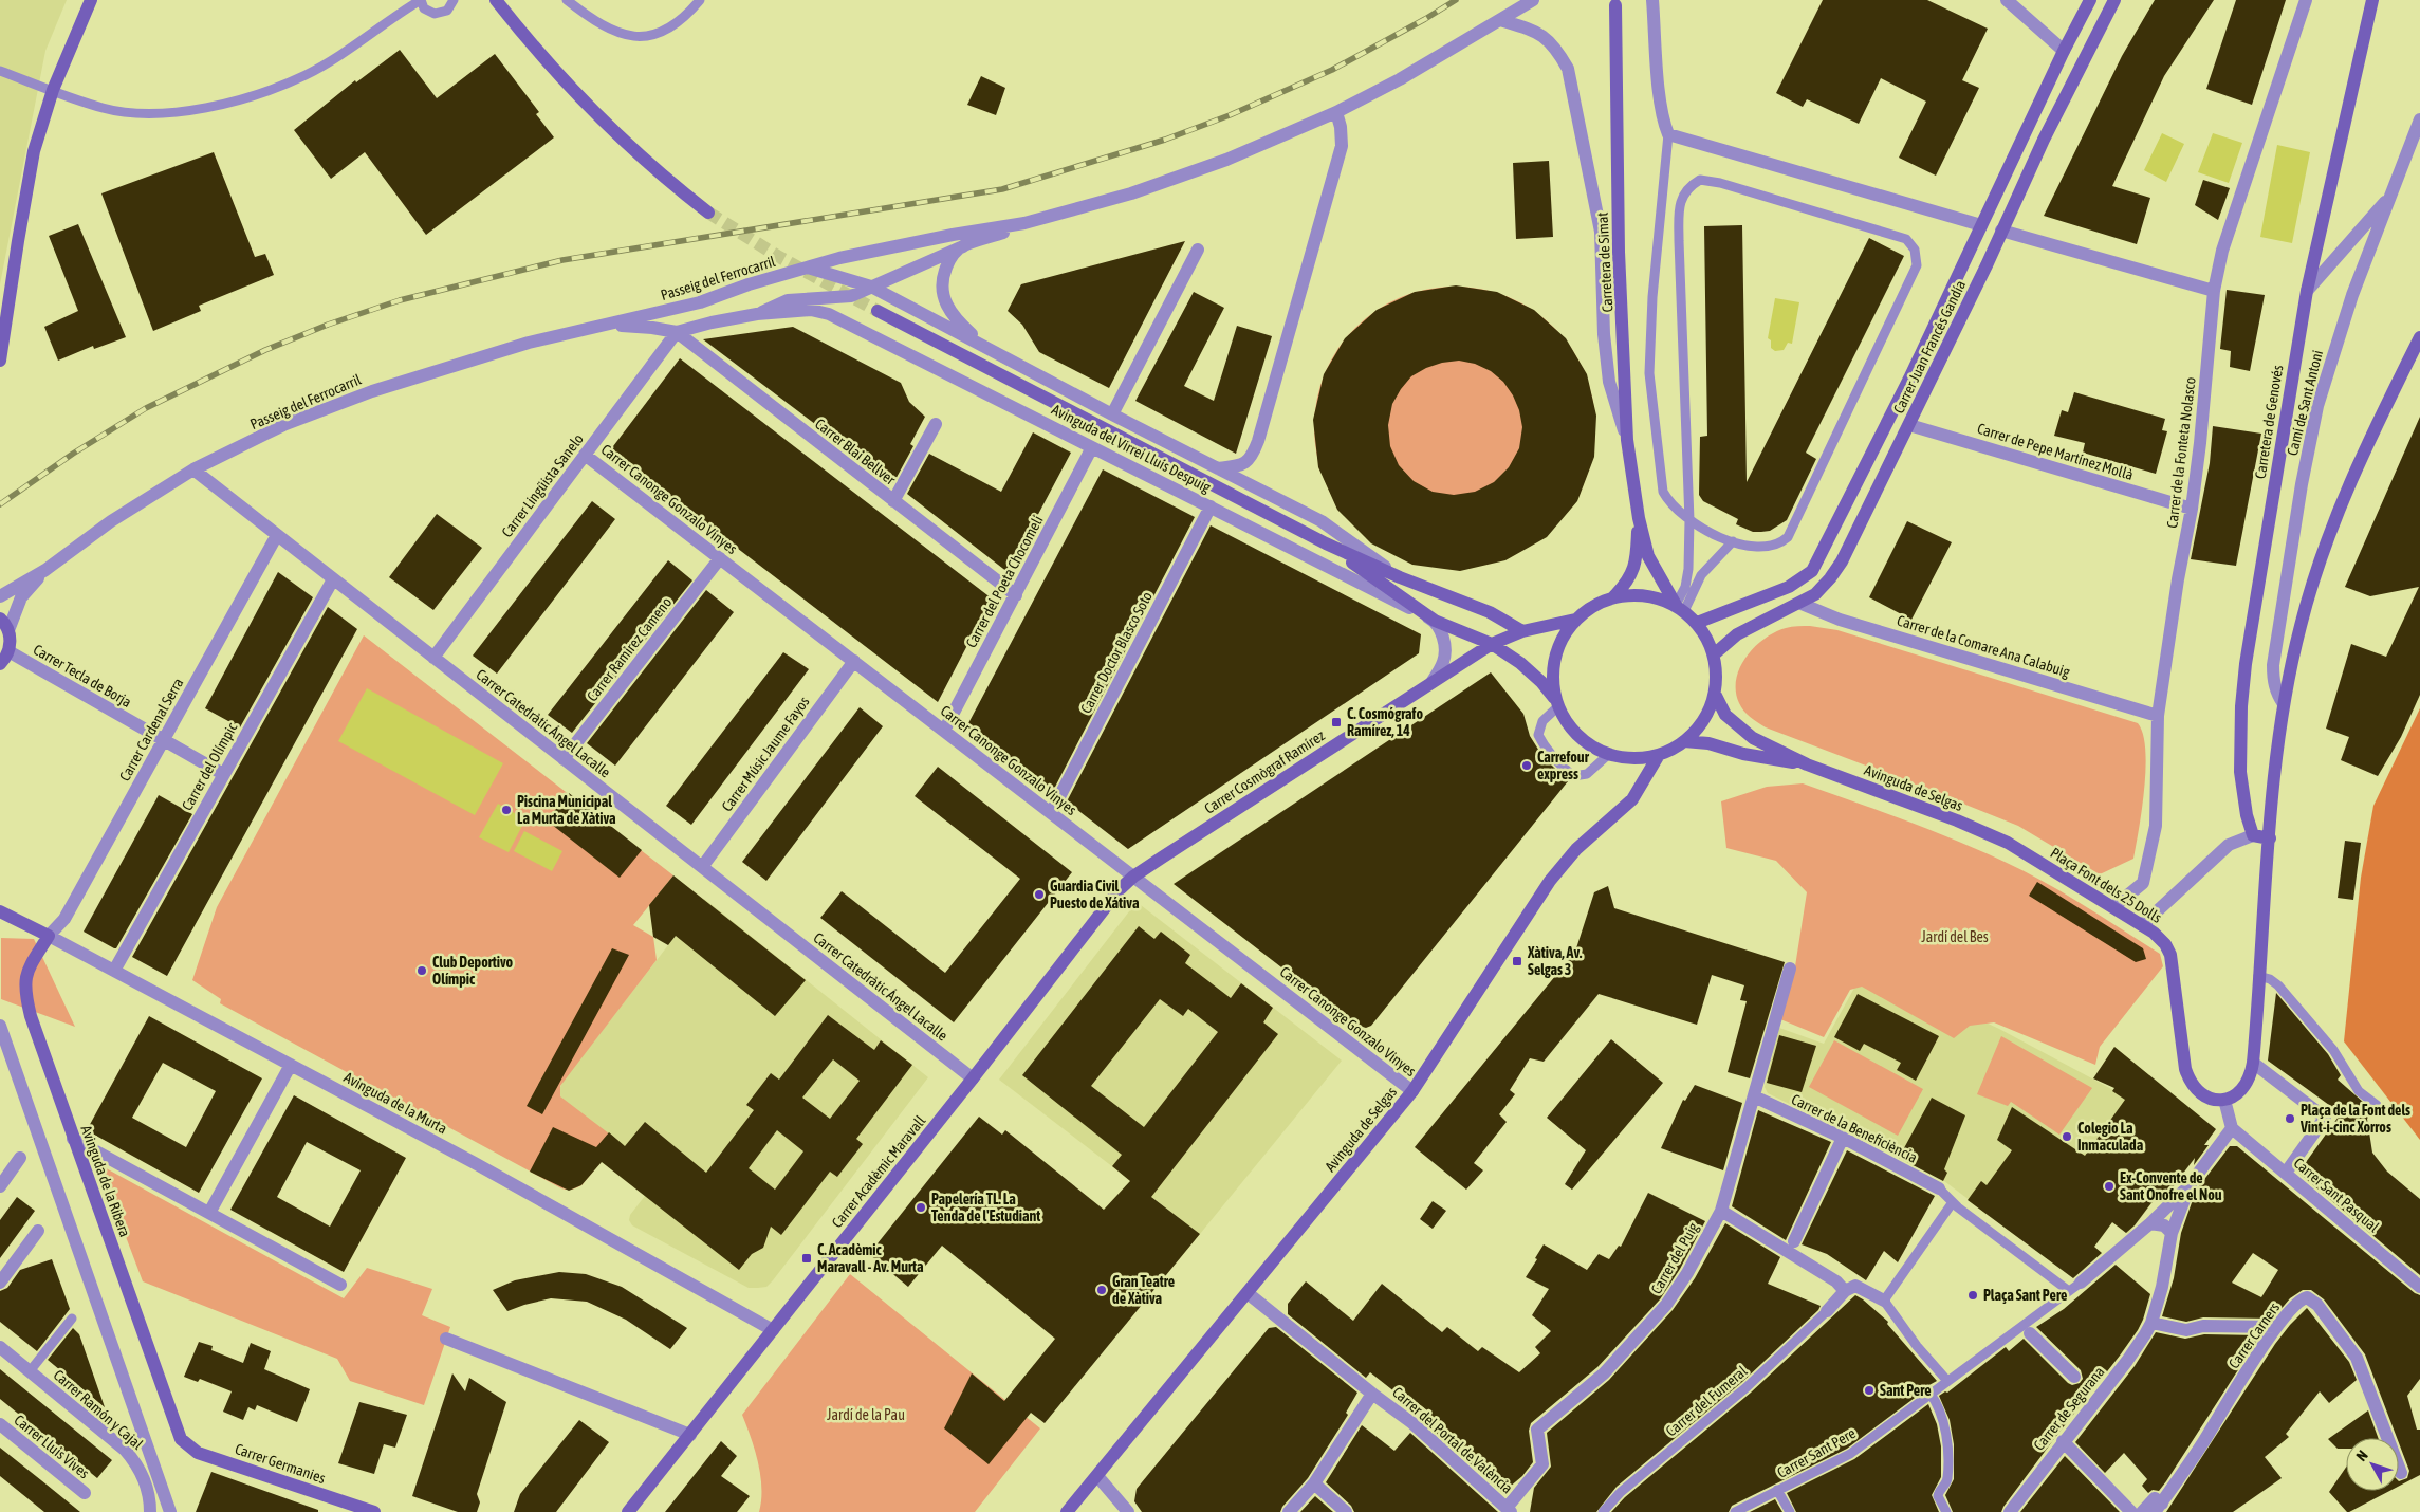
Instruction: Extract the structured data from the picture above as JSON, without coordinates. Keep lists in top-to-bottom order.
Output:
{
  "streets": {
    "main road": [
      "Carretera de Simat",
      "Passeig del Ferrocarril",
      "Carrer Juan Francés Gandía",
      "Carretera de Genovés",
      "Avinguda del Virrei Lluís Despuig",
      "Carrer Cosmògraf Ramírez",
      "Avinguda de Selgas",
      "Plaça Font dels 25 Dolls",
      "Avinguda de la Murta",
      "Carrer Acadèmic Maravall",
      "Avinguda de la Ribera",
      "Carrer Germanies"
    ],
    "street": [
      "Camí de Sant Antoni",
      "Carrer Blai Bellver",
      "Carrer de Pepe Martínez Mollà",
      "Carrer de la Fonteta Nolasco",
      "Carrer Lingüista Sanelo",
      "Carrer Canonge Gonzalo Vinyes",
      "Carrer del Poeta Chocomeli",
      "Carrer de la Comare Ana Calabuig",
      "Carrer Ramírez Cameno",
      "Carrer Doctor Blasco Soto",
      "Carrer Tecla de Borja",
      "Carrer Catedràtic Ángel Lacalle",
      "Carrer Cardenal Serra",
      "Carrer Músic Jaume Fayos",
      "Carrer del Olímpic",
      "Carrer de la Beneficiència",
      "Carrer Sant Pasqual",
      "Carrer del Puig",
      "Carrer Carners",
      "Carrer de Segurana",
      "Carrer Ramón y Cajal",
      "Carrer del Portal de València",
      "Carrer Lluis Vives"
    ],
    "lane": ["Carrer del Fumeral", "Carrer Sant Pere"]
  },
  "crossings": [
    ["Carretera de Simat", "Carrer Juan Francés Gandía"],
    ["Carretera de Simat", "Avinguda del Virrei Lluís Despuig"],
    ["Carretera de Simat", "Avinguda de Selgas"],
    ["Passeig del Ferrocarril", "Avinguda del Virrei Lluís Despuig"],
    ["Passeig del Ferrocarril", "Carrer Blai Bellver"],
    ["Passeig del Ferrocarril", "Carrer Lingüista Sanelo"],
    ["Passeig del Ferrocarril", "Carrer Tecla de Borja"],
    ["Passeig del Ferrocarril", "Carrer Catedràtic Ángel Lacalle"],
    ["Carrer Juan Francés Gandía", "Avinguda del Virrei Lluís Despuig"],
    ["Carrer Juan Francés Gandía", "Carrer de Pepe Martínez Mollà"],
    ["Carrer Juan Francés Gandía", "Carrer de la Comare Ana Calabuig"],
    ["Carrer Juan Francés Gandía", "Avinguda de Selgas"],
    ["Avinguda del Virrei Lluís Despuig", "Carrer del Poeta Chocomeli"],
    ["Avinguda del Virrei Lluís Despuig", "Carrer Doctor Blasco Soto"],
    ["Avinguda del Virrei Lluís Despuig", "Carrer Cosmògraf Ramírez"],
    ["Avinguda del Virrei Lluís Despuig", "Avinguda de Selgas"],
    ["Carrer Blai Bellver", "Carrer Lingüista Sanelo"],
    ["Carrer Blai Bellver", "Carrer del Poeta Chocomeli"],
    ["Carrer de Pepe Martínez Mollà", "Carrer de la Fonteta Nolasco"],
    ["Carrer de la Fonteta Nolasco", "Carrer de la Comare Ana Calabuig"],
    ["Carrer de la Fonteta Nolasco", "Plaça Font dels 25 Dolls"],
    ["Carrer Lingüista Sanelo", "Carrer Canonge Gonzalo Vinyes"],
    ["Carrer Lingüista Sanelo", "Carrer Catedràtic Ángel Lacalle"],
    ["Carrer Canonge Gonzalo Vinyes", "Carrer del Poeta Chocomeli"],
    ["Carrer Canonge Gonzalo Vinyes", "Carrer Ramírez Cameno"],
    ["Carrer Canonge Gonzalo Vinyes", "Carrer Doctor Blasco Soto"],
    ["Carrer Canonge Gonzalo Vinyes", "Carrer Músic Jaume Fayos"],
    ["Carrer Canonge Gonzalo Vinyes", "Carrer Cosmògraf Ramírez"],
    ["Carrer Canonge Gonzalo Vinyes", "Avinguda de Selgas"],
    ["Carrer Canonge Gonzalo Vinyes", "Carrer Acadèmic Maravall"],
    ["Carrer Ramírez Cameno", "Carrer Catedràtic Ángel Lacalle"],
    ["Carrer Tecla de Borja", "Carrer Cardenal Serra"],
    ["Carrer Tecla de Borja", "Carrer del Olímpic"],
    ["Carrer Catedràtic Ángel Lacalle", "Carrer Cardenal Serra"],
    ["Carrer Catedràtic Ángel Lacalle", "Carrer Músic Jaume Fayos"],
    ["Carrer Catedràtic Ángel Lacalle", "Carrer del Olímpic"],
    ["Carrer Catedràtic Ángel Lacalle", "Carrer Acadèmic Maravall"],
    ["Carrer Cardenal Serra", "Avinguda de la Murta"],
    ["Carrer Cardenal Serra", "Avinguda de la Ribera"],
    ["Carrer del Olímpic", "Avinguda de la Murta"],
    ["Carrer Cosmògraf Ramírez", "Carrer Acadèmic Maravall"],
    ["Avinguda de Selgas", "Plaça Font dels 25 Dolls"],
    ["Avinguda de Selgas", "Carrer del Portal de València"],
    ["Avinguda de la Murta", "Carrer Acadèmic Maravall"],
    ["Avinguda de la Murta", "Avinguda de la Ribera"],
    ["Carrer de la Beneficiència", "Carrer del Puig"],
    ["Avinguda de la Ribera", "Carrer Germanies"],
    ["Carrer del Puig", "Carrer del Portal de València"]
  ],
  "parks": ["Jardí del Bes", "Jardí de la Pau"],
  "places": {
    "transit": ["C. Cosmógrafo Ramírez, 14", "Xàtiva, Av. Selgas 3", "C. Acadèmic Maravall - Av. Murta"],
    "other": [
      "Carrefour express",
      "Piscina Municipal La Murta de Xàtiva",
      "Guardia Civil Puesto de Xátiva",
      "Club Deportivo Olímpic",
      "Plaça de la Font dels Vint-i-cinc Xorros",
      "Colegio La Inmaculada",
      "Ex-Convente de Sant Onofre el Nou",
      "Papelería TL. La Tenda de l'Estudiant",
      "Gran Teatre de Xàtiva",
      "Plaça Sant Pere",
      "Sant Pere"
    ]
  },
  "north": "top left"
}
